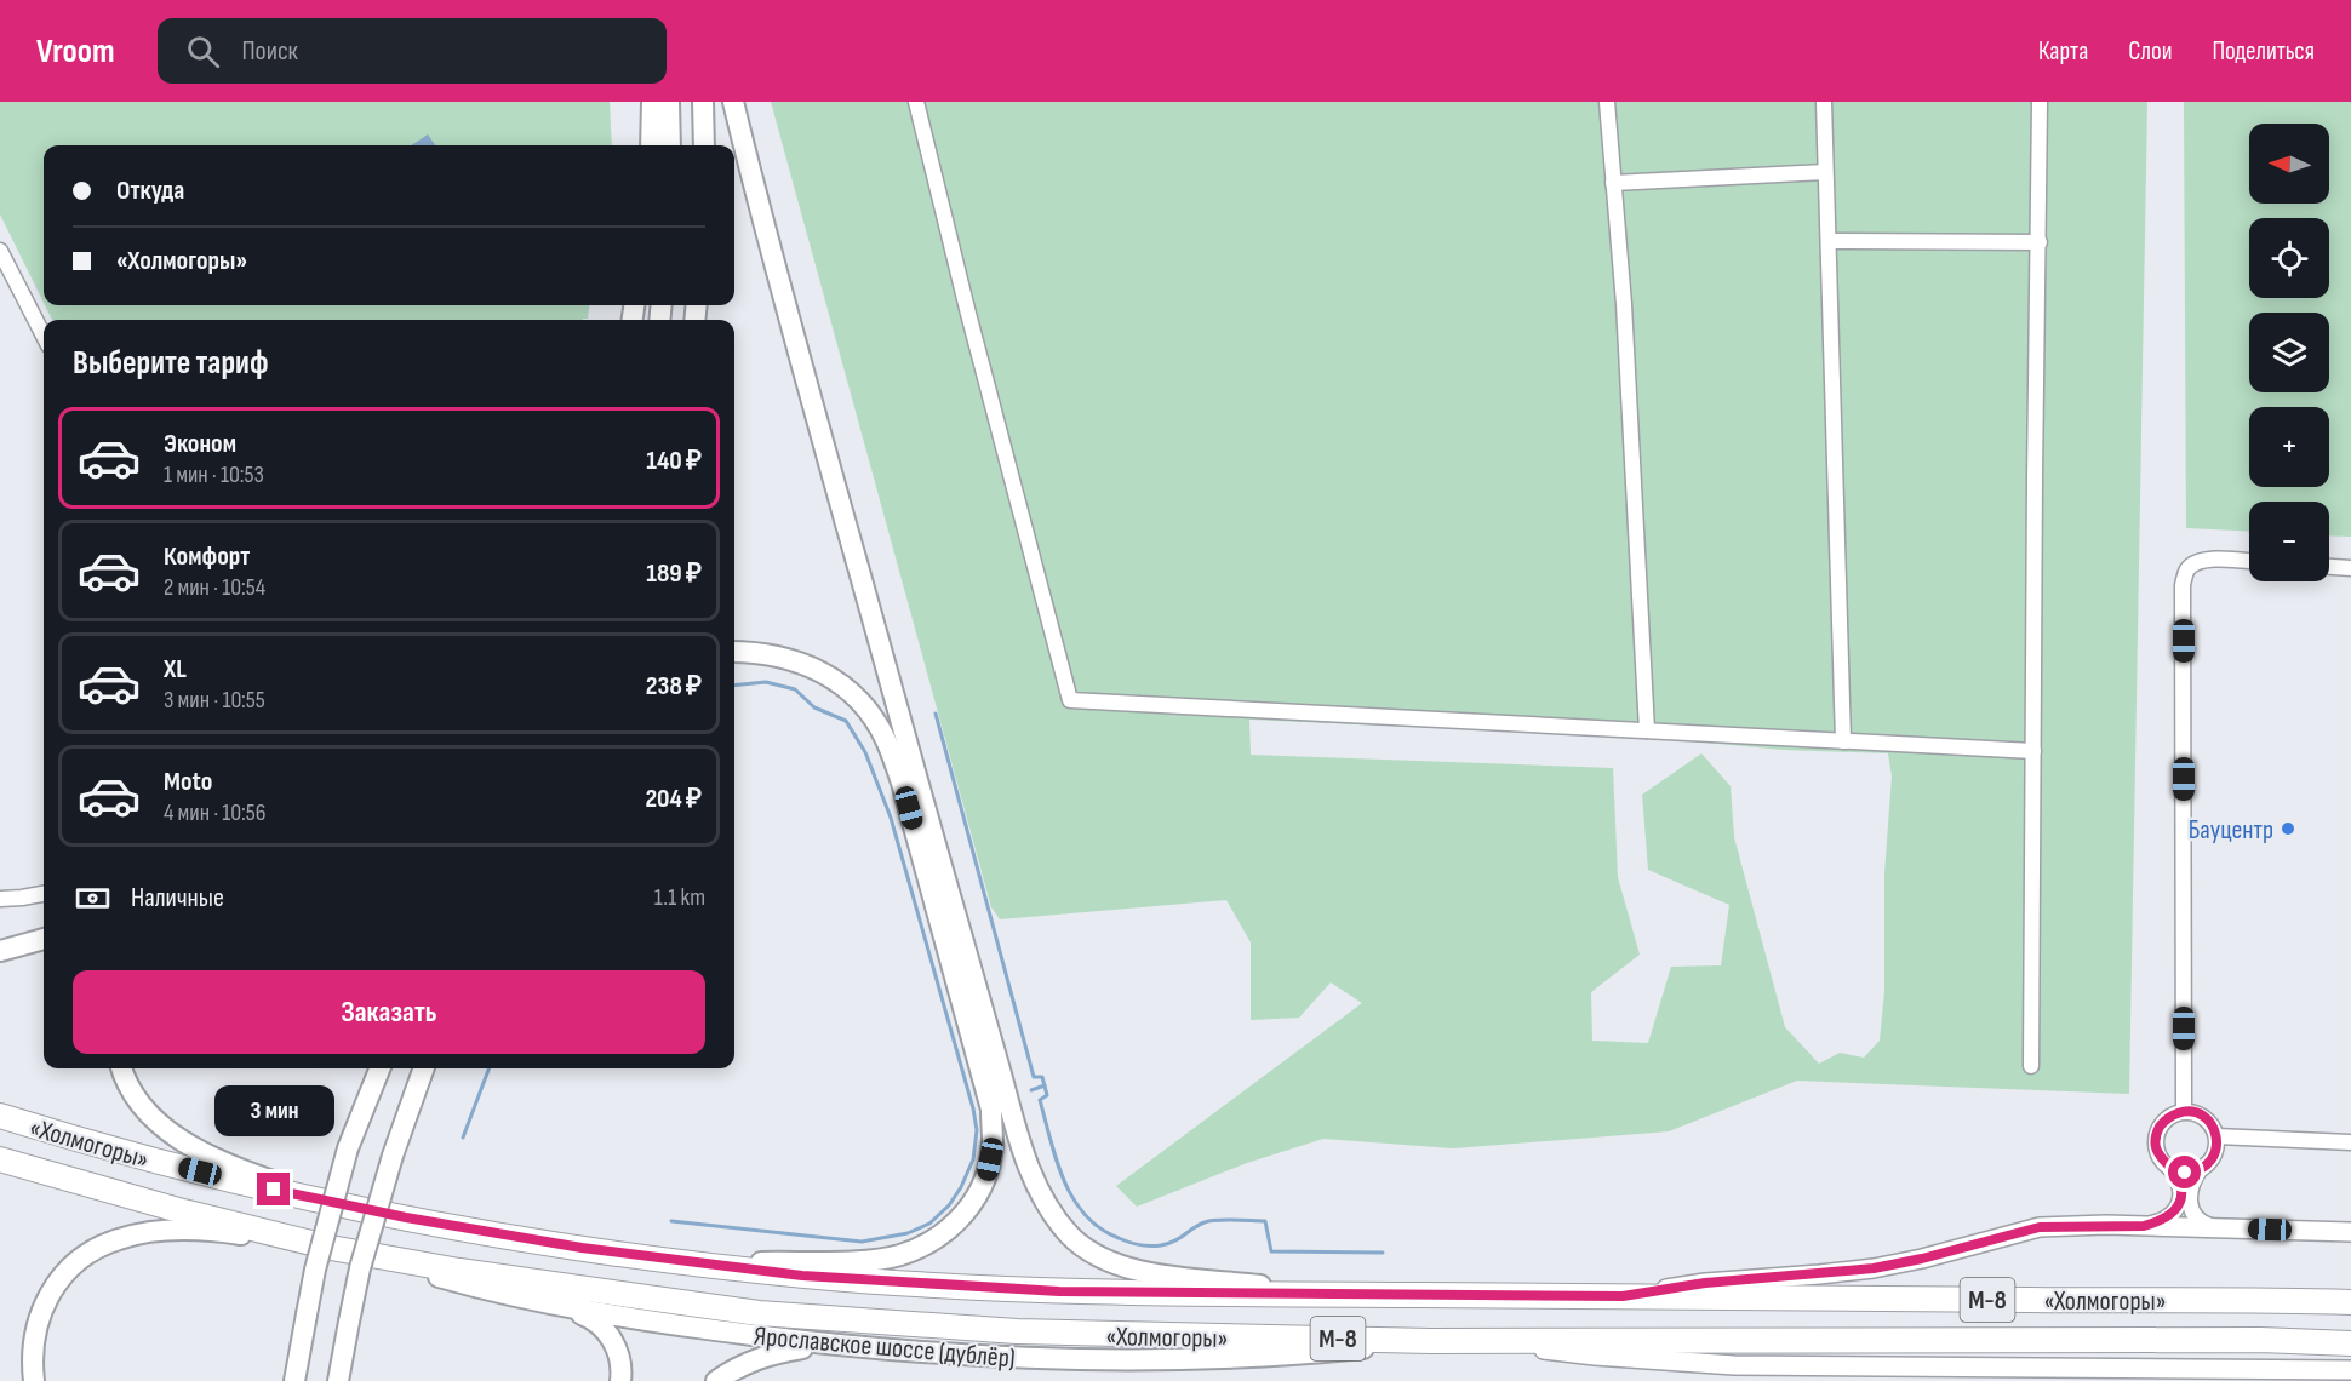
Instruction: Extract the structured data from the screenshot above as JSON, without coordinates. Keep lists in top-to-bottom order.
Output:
{
  "streets": {
    "highway": ["«Холмогоры»", "М-8"],
    "main road": ["Ярославское шоссе (дублёр)"]
  },
  "crossings": [
    ["«Холмогоры»", "Ярославское шоссе (дублёр)"]
  ],
  "places": ["Бауцентр"],
  "north": "left",
  "page": {
    "header": "Vroom",
    "search": "Поиск",
    "nav": ["Карта", "Слои", "Поделиться"],
    "map_buttons": ["+", "−"],
    "banner": ["Откуда", "«Холмогоры»"],
    "heading": "Выберите тариф",
    "list": [
      {
        "name": "Эконом",
        "note": "1 мин · 10:53",
        "value": "140 ₽"
      },
      {
        "name": "Комфорт",
        "note": "2 мин · 10:54",
        "value": "189 ₽"
      },
      {
        "name": "XL",
        "note": "3 мин · 10:55",
        "value": "238 ₽"
      },
      {
        "name": "Moto",
        "note": "4 мин · 10:56",
        "value": "204 ₽"
      }
    ],
    "pay": ["Наличные", "1.1 km"],
    "buttons": "Заказать",
    "bubble": "3 мин"
  }
}
